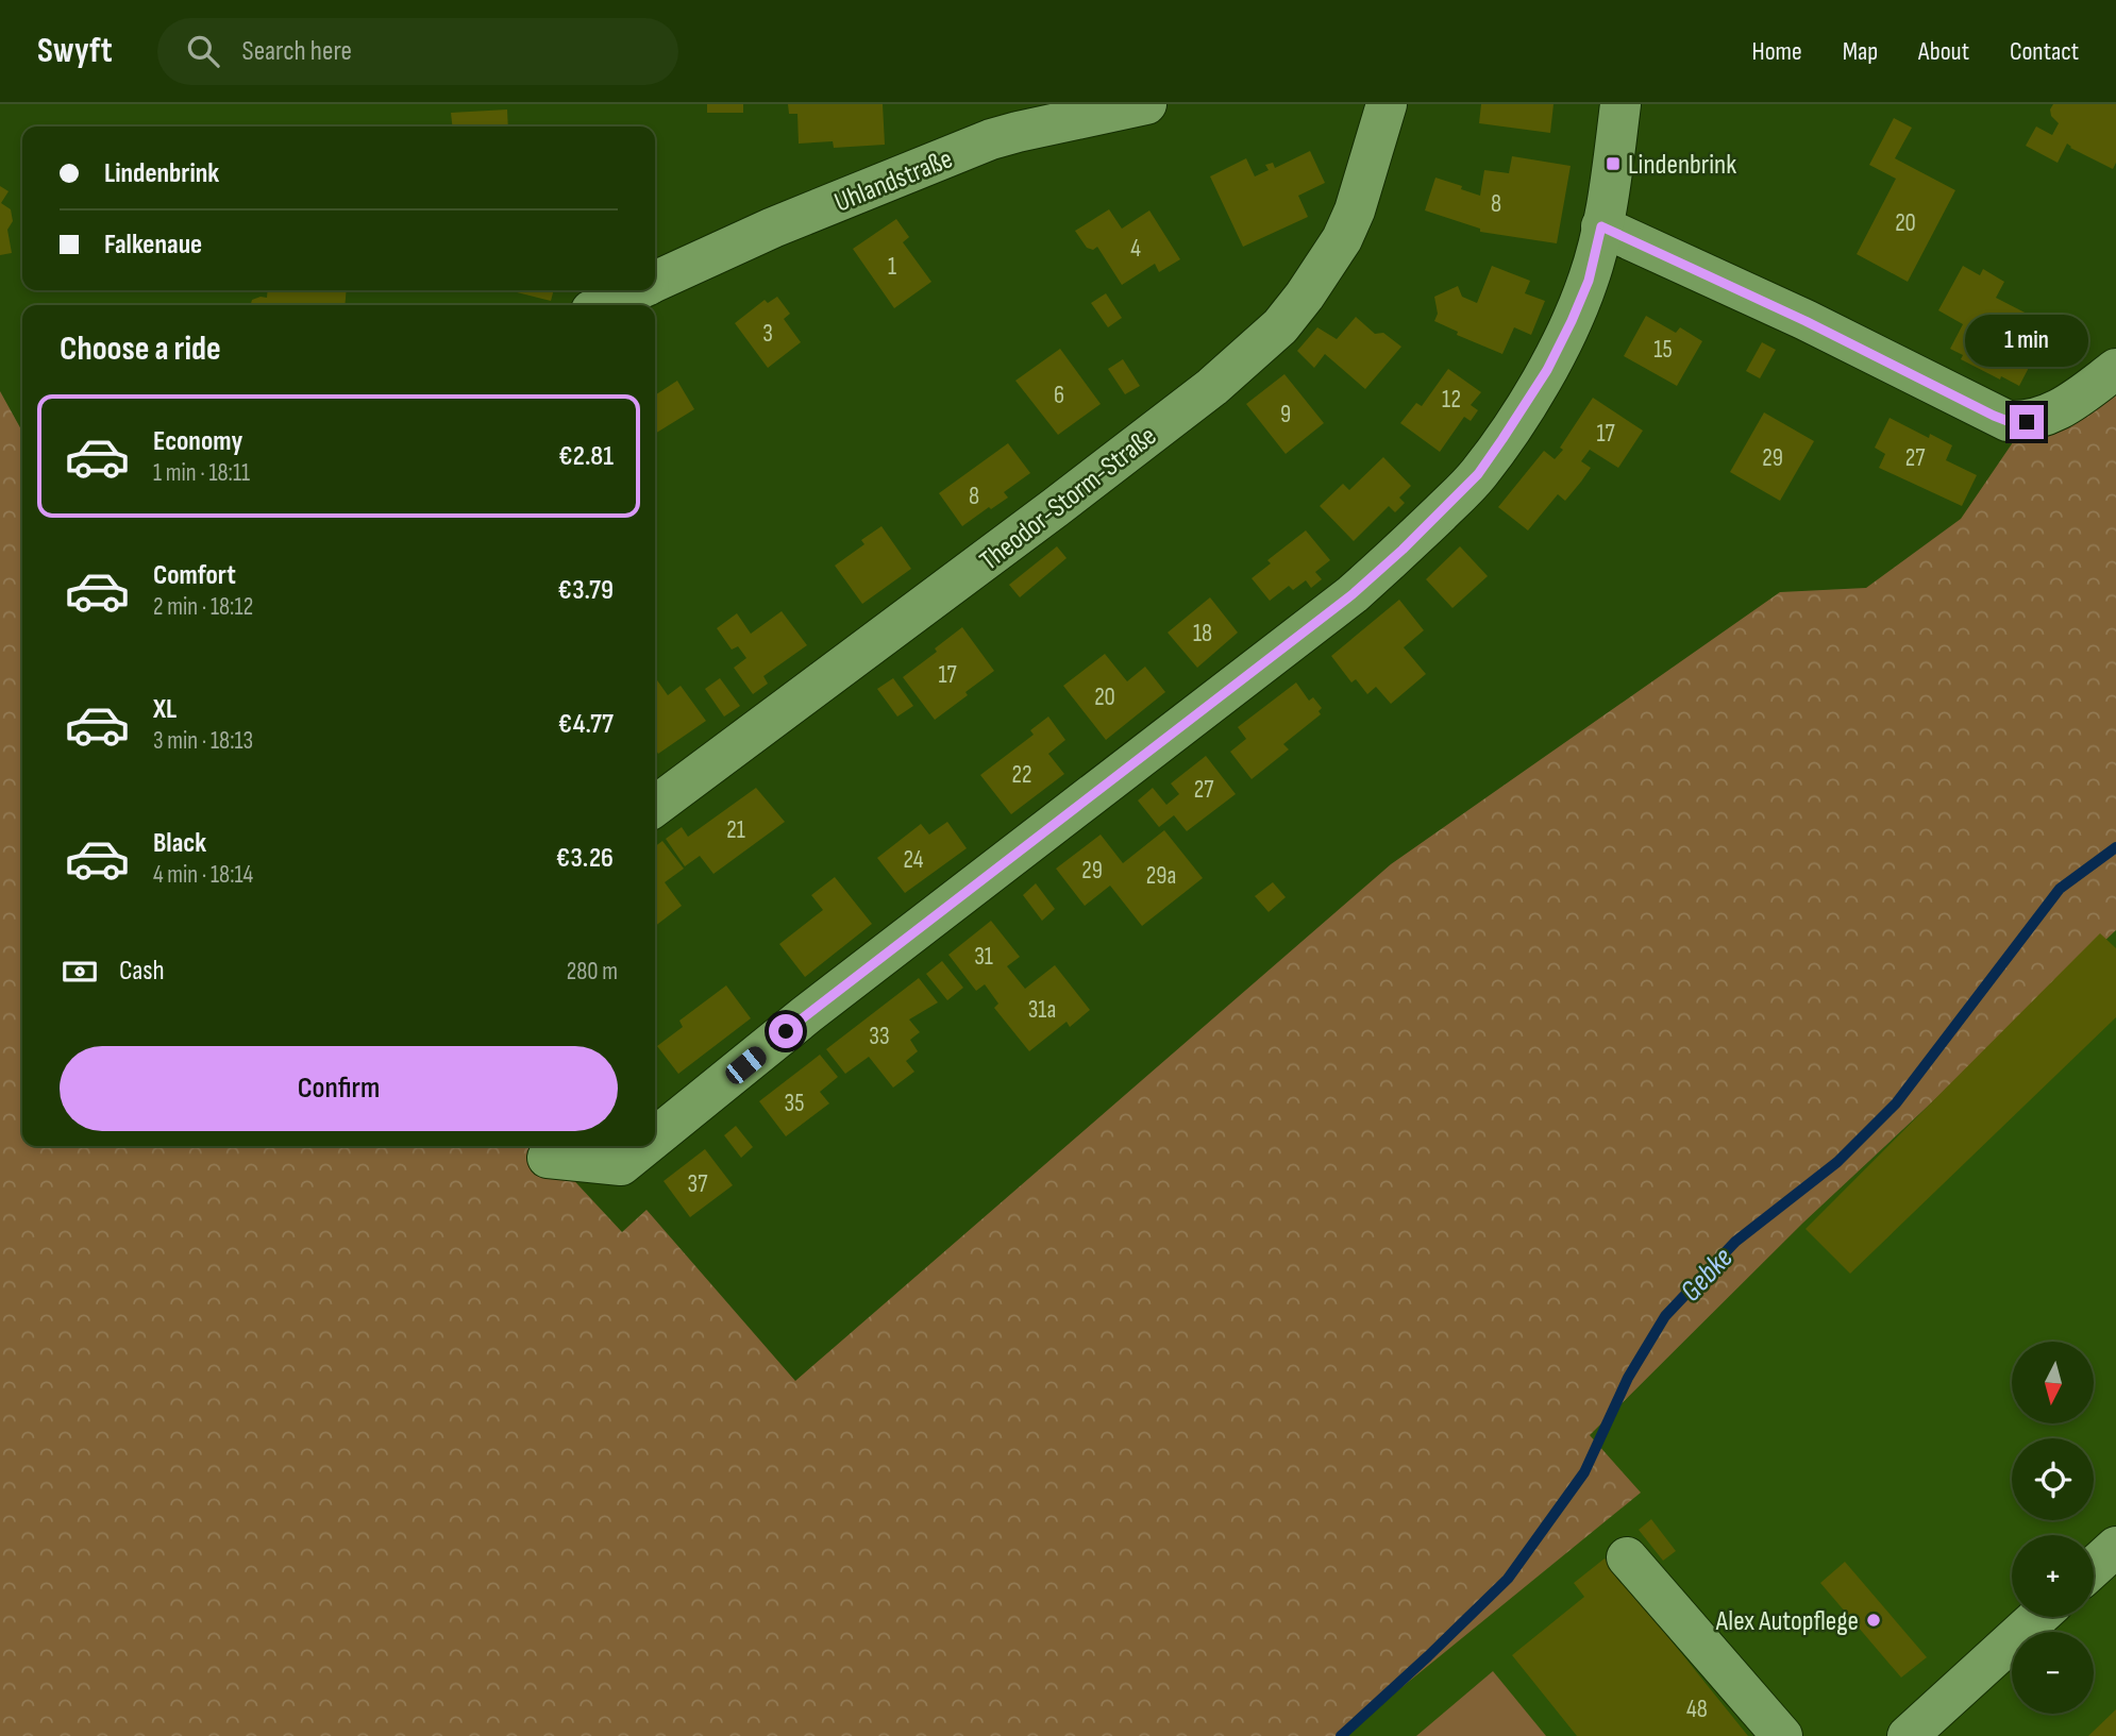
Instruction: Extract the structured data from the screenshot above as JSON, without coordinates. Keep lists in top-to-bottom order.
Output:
{
  "streets": {
    "street": ["Uhlandstraße", "Theodor-Storm-Straße"]
  },
  "water": ["Gebke"],
  "places": {
    "transit": ["Lindenbrink"],
    "other": ["Alex Autopflege"]
  },
  "house_numbers": [
    "8",
    "20",
    "4",
    "1",
    "3",
    "15",
    "6",
    "12",
    "9",
    "17",
    "29",
    "27",
    "8",
    "18",
    "17",
    "20",
    "22",
    "27",
    "21",
    "24",
    "29",
    "29a",
    "31",
    "31a",
    "33",
    "35",
    "37",
    "48"
  ],
  "north": "bottom",
  "page": {
    "header": "Swyft",
    "search": "Search here",
    "nav": [
      "Home",
      "Map",
      "About",
      "Contact"
    ],
    "banner": ["Lindenbrink", "Falkenaue"],
    "heading": "Choose a ride",
    "bubble": "1 min",
    "list": [
      {
        "name": "Economy",
        "note": "1 min · 18:11",
        "value": "€2.81"
      },
      {
        "name": "Comfort",
        "note": "2 min · 18:12",
        "value": "€3.79"
      },
      {
        "name": "XL",
        "note": "3 min · 18:13",
        "value": "€4.77"
      },
      {
        "name": "Black",
        "note": "4 min · 18:14",
        "value": "€3.26"
      }
    ],
    "pay": ["Cash", "280 m"],
    "buttons": "Confirm",
    "map_buttons": ["+", "−"]
  }
}
